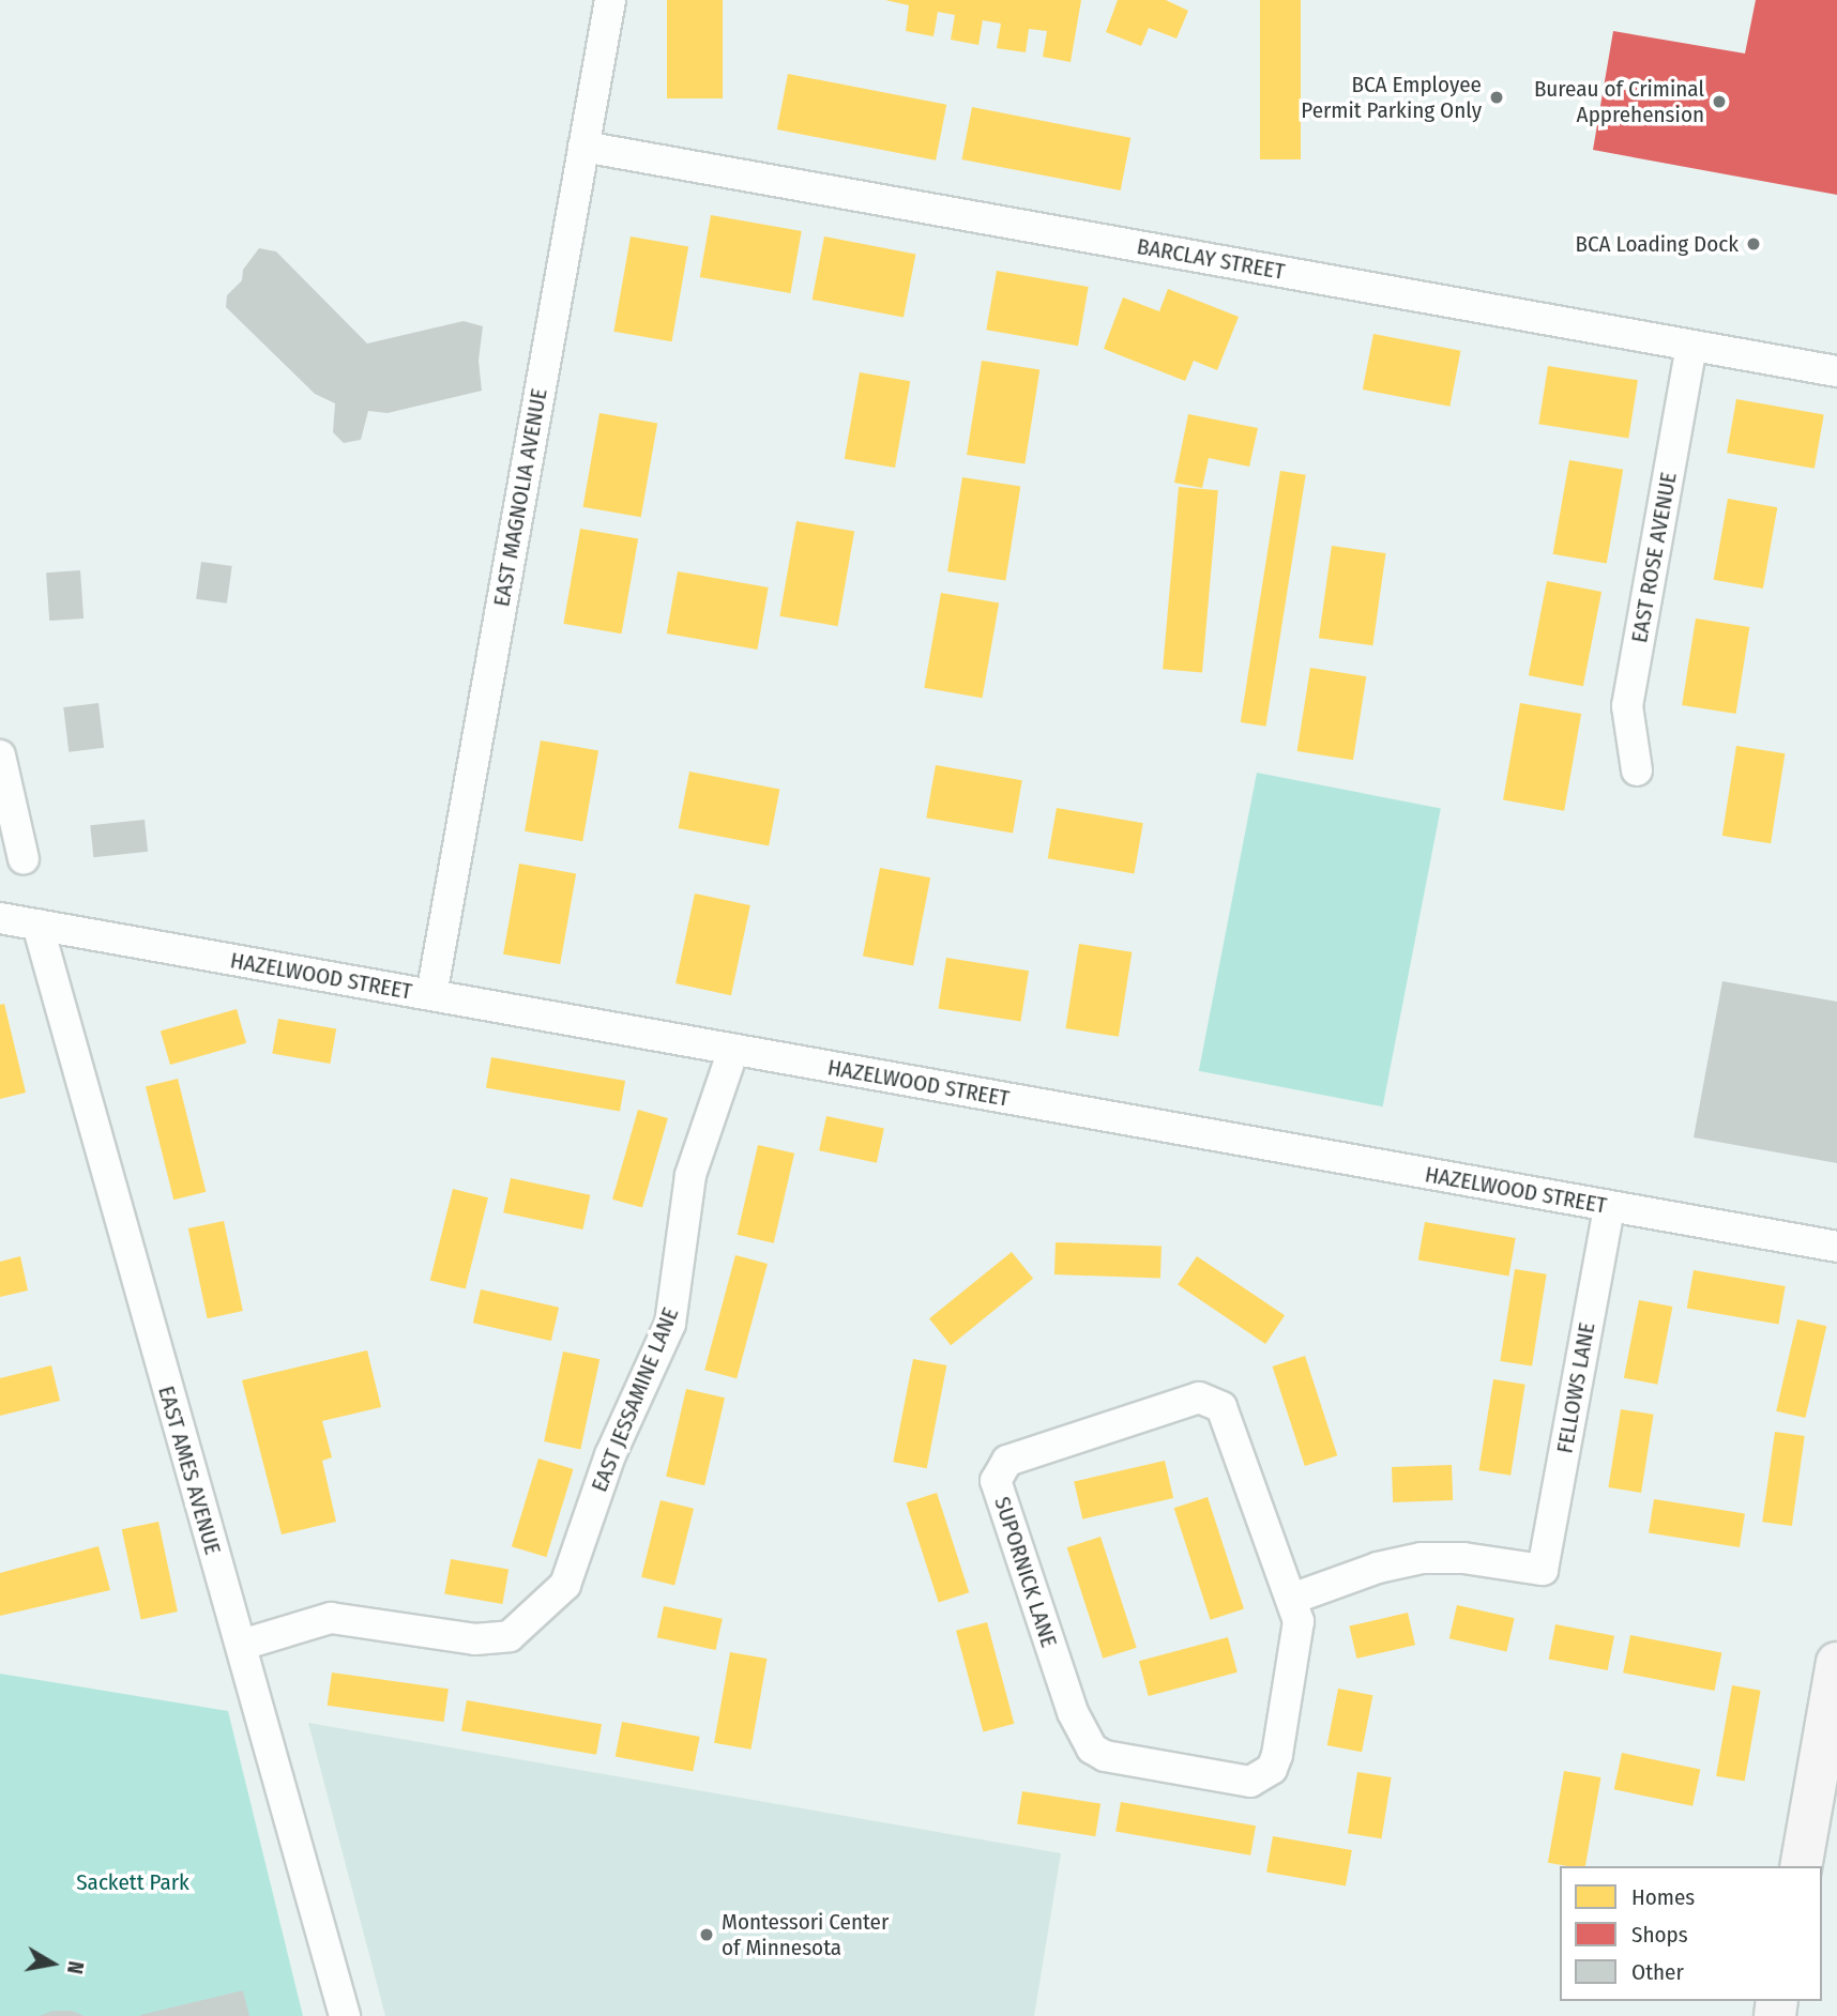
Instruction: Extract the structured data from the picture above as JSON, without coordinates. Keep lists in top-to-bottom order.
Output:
{
  "streets": {
    "street": [
      "BARCLAY STREET",
      "EAST MAGNOLIA AVENUE",
      "EAST ROSE AVENUE",
      "HAZELWOOD STREET",
      "FELLOWS LANE",
      "EAST JESSAMINE LANE",
      "EAST AMES AVENUE",
      "SUPORNICK LANE"
    ]
  },
  "crossings": [
    ["BARCLAY STREET", "EAST MAGNOLIA AVENUE"],
    ["BARCLAY STREET", "EAST ROSE AVENUE"],
    ["EAST MAGNOLIA AVENUE", "HAZELWOOD STREET"],
    ["HAZELWOOD STREET", "FELLOWS LANE"],
    ["HAZELWOOD STREET", "EAST JESSAMINE LANE"],
    ["HAZELWOOD STREET", "EAST AMES AVENUE"],
    ["FELLOWS LANE", "SUPORNICK LANE"],
    ["EAST JESSAMINE LANE", "EAST AMES AVENUE"]
  ],
  "parks": ["Sackett Park"],
  "places": [
    "BCA Employee Permit Parking Only",
    "Bureau of Criminal Apprehension",
    "BCA Loading Dock",
    "Montessori Center of Minnesota"
  ],
  "legend": ["Homes", "Shops", "Other"],
  "north": "right"
}
